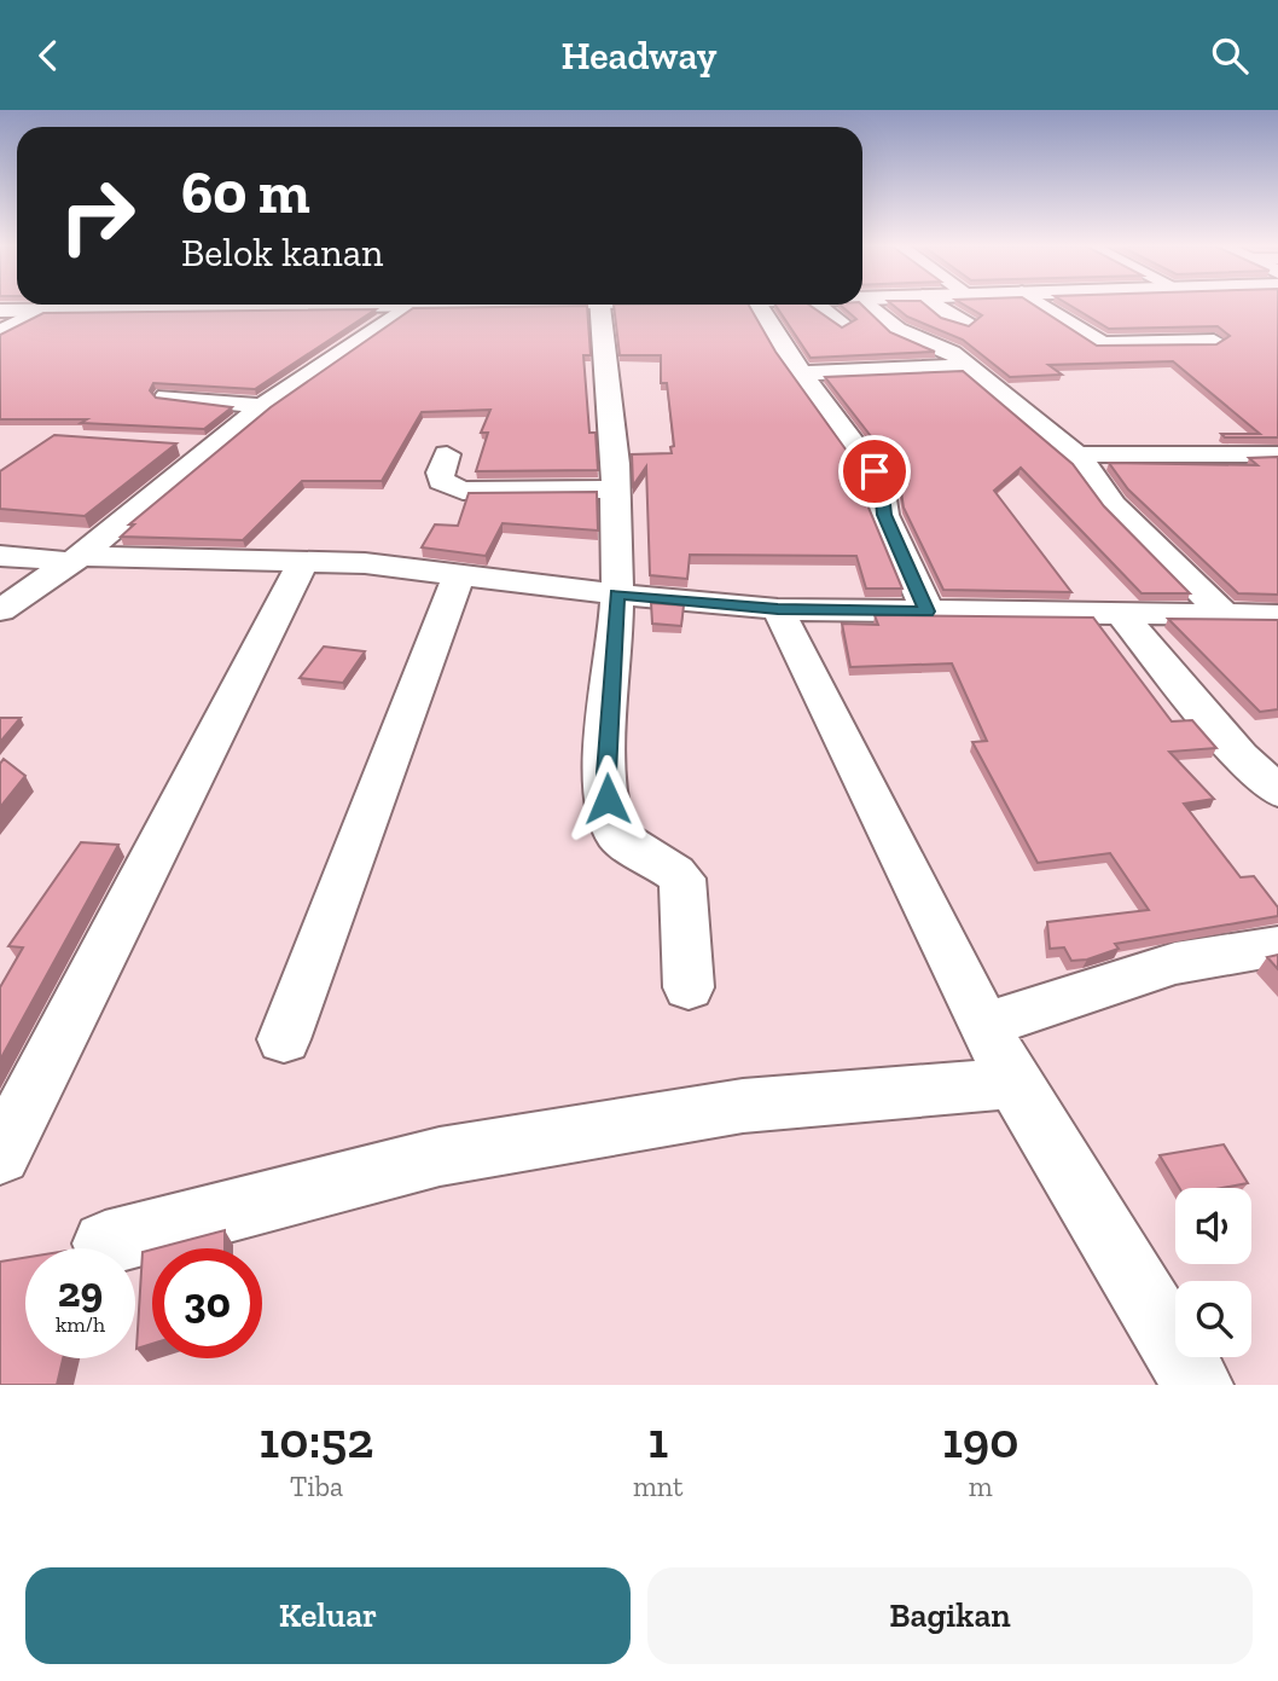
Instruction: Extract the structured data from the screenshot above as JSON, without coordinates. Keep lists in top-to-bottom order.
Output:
{
  "page": {
    "header": "Headway",
    "turn": ["60 m", "Belok kanan"],
    "speed": "29 km/h",
    "limit": "30",
    "eta": [
      "10:52",
      "Tiba",
      "1",
      "mnt",
      "190",
      "m"
    ],
    "buttons": ["Keluar", "Bagikan"]
  }
}
